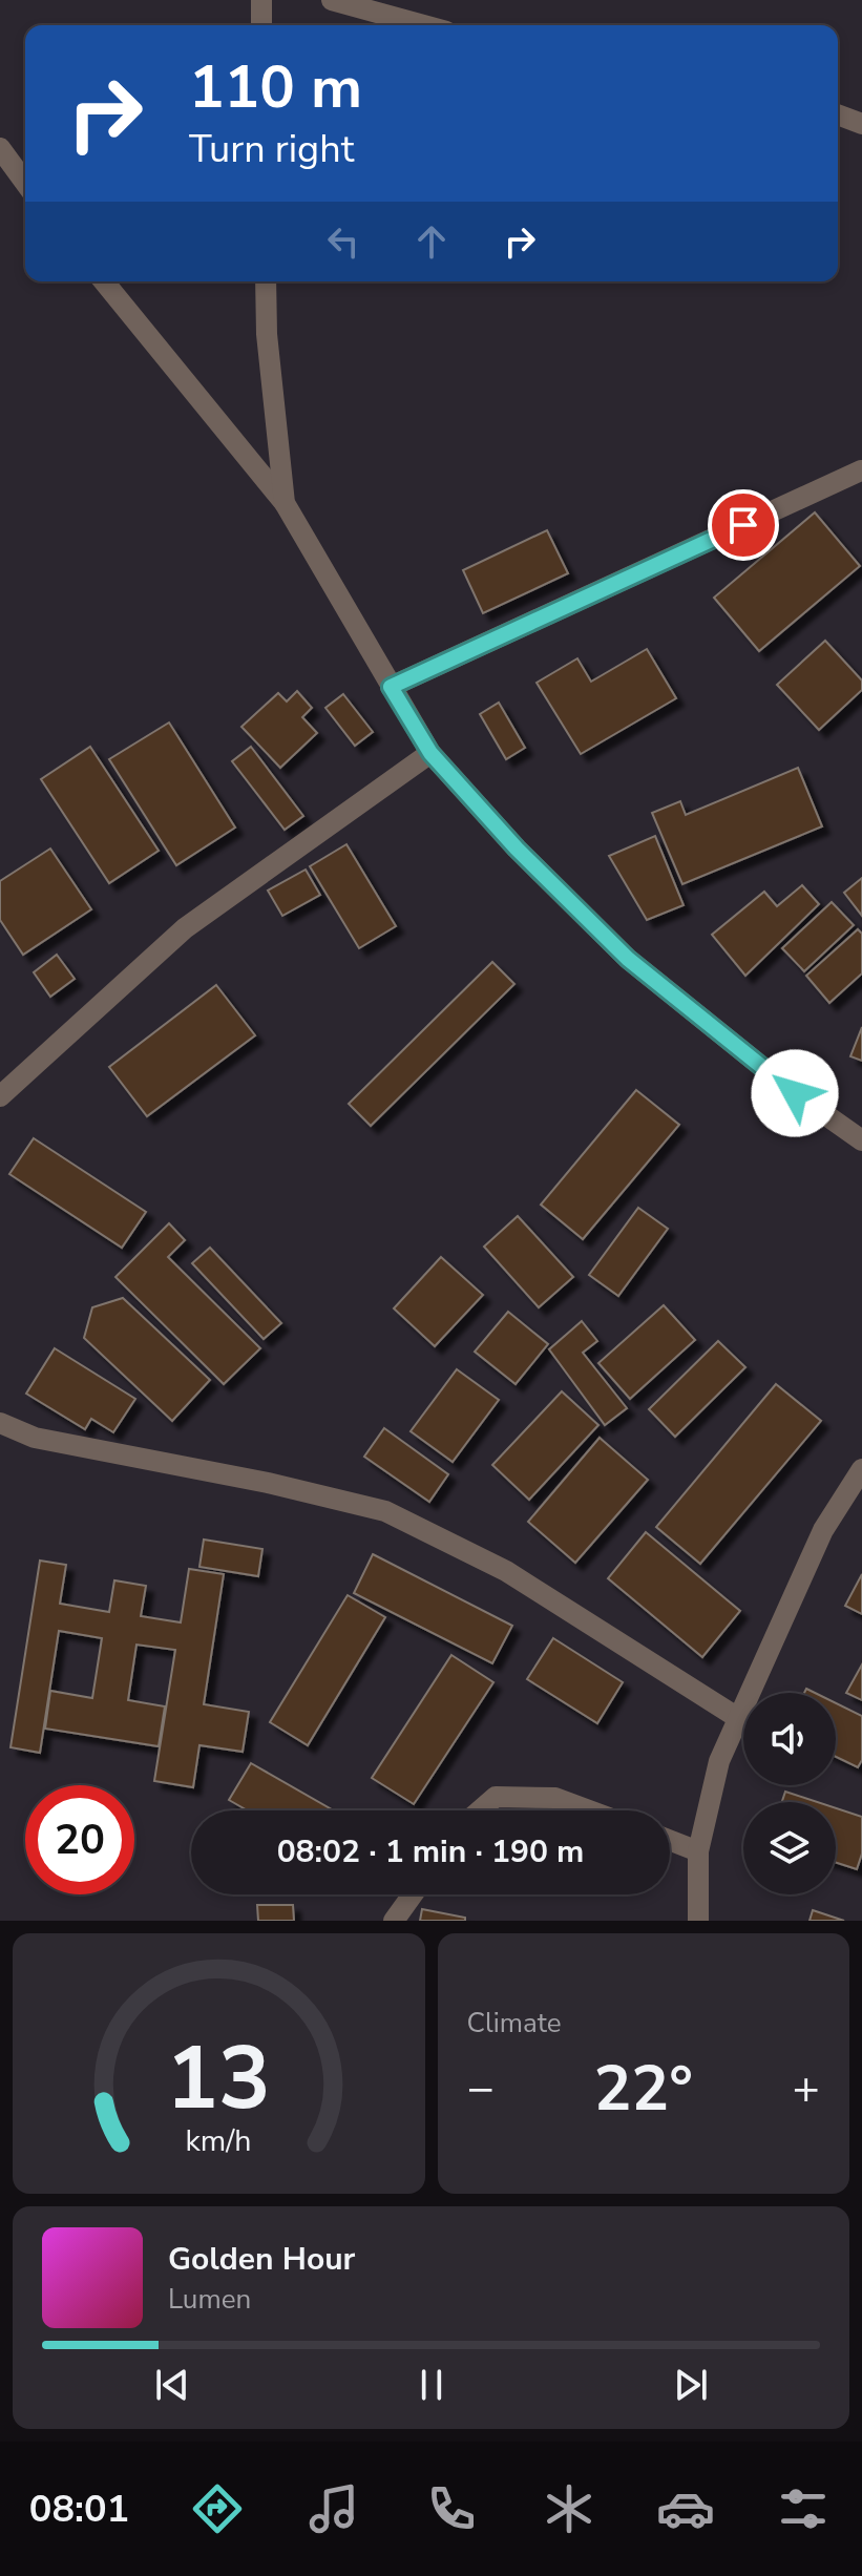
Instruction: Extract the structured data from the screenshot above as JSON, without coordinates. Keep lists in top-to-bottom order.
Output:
{
  "page": {
    "turn": ["110 m", "Turn right"],
    "limit": "20",
    "trip": "08:02 · 1 min · 190 m",
    "tile": "Climate",
    "heat": ["−", "22°", "+"],
    "song": ["Golden Hour", "Lumen"],
    "tabs": "08:01",
    "gauge": ["13", "km/h"]
  }
}
